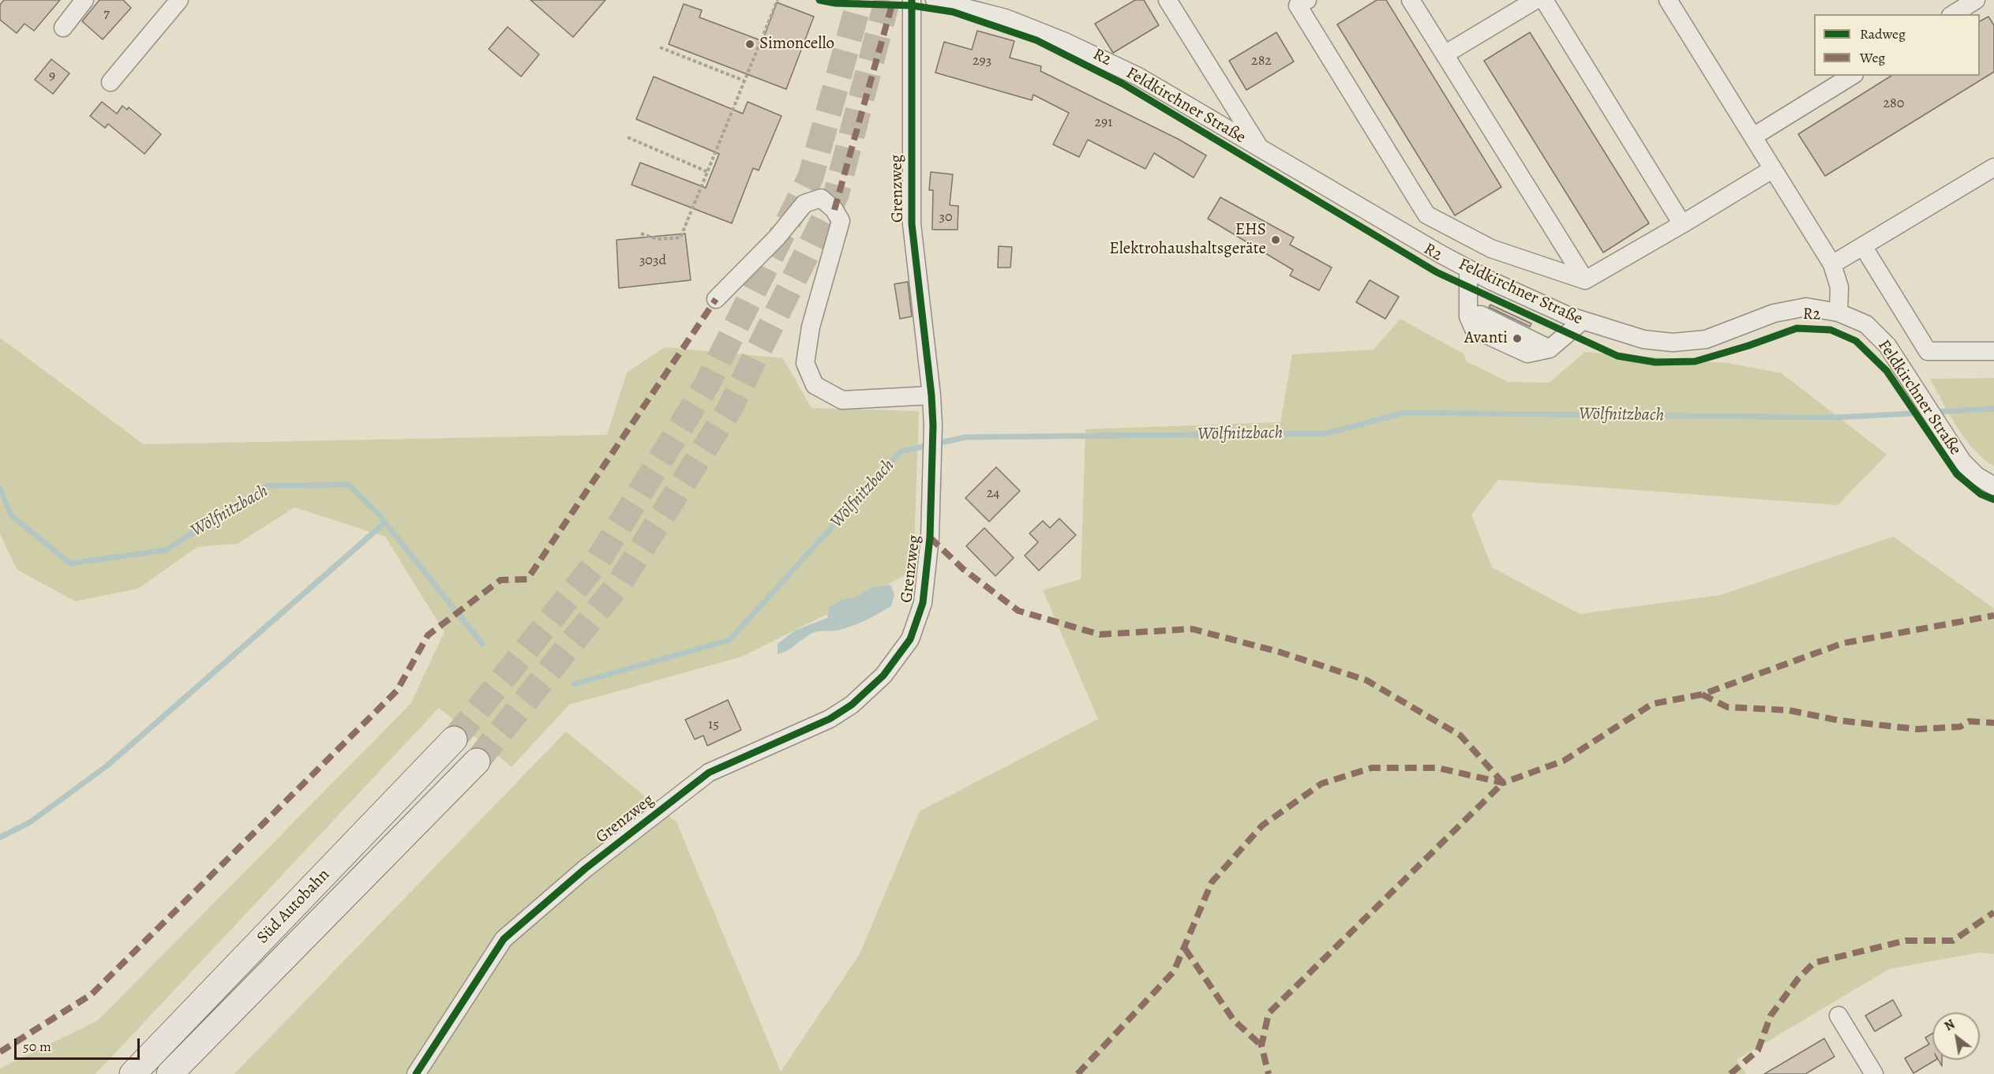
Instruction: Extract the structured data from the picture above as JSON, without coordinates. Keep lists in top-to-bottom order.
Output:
{
  "streets": {
    "highway": ["Süd Autobahn"],
    "street": ["Feldkirchner Straße", "Grenzweg"],
    "cycle path": ["R2"]
  },
  "water": ["Wölfnitzbach"],
  "places": ["Simoncello", "EHS Elektrohaushaltsgeräte", "Avanti"],
  "house_numbers": [
    "7",
    "293",
    "282",
    "9",
    "280",
    "291",
    "30",
    "303d",
    "24",
    "15"
  ],
  "legend": ["Radweg", "Weg"],
  "scale_bar": "50 m",
  "north": "top left"
}
